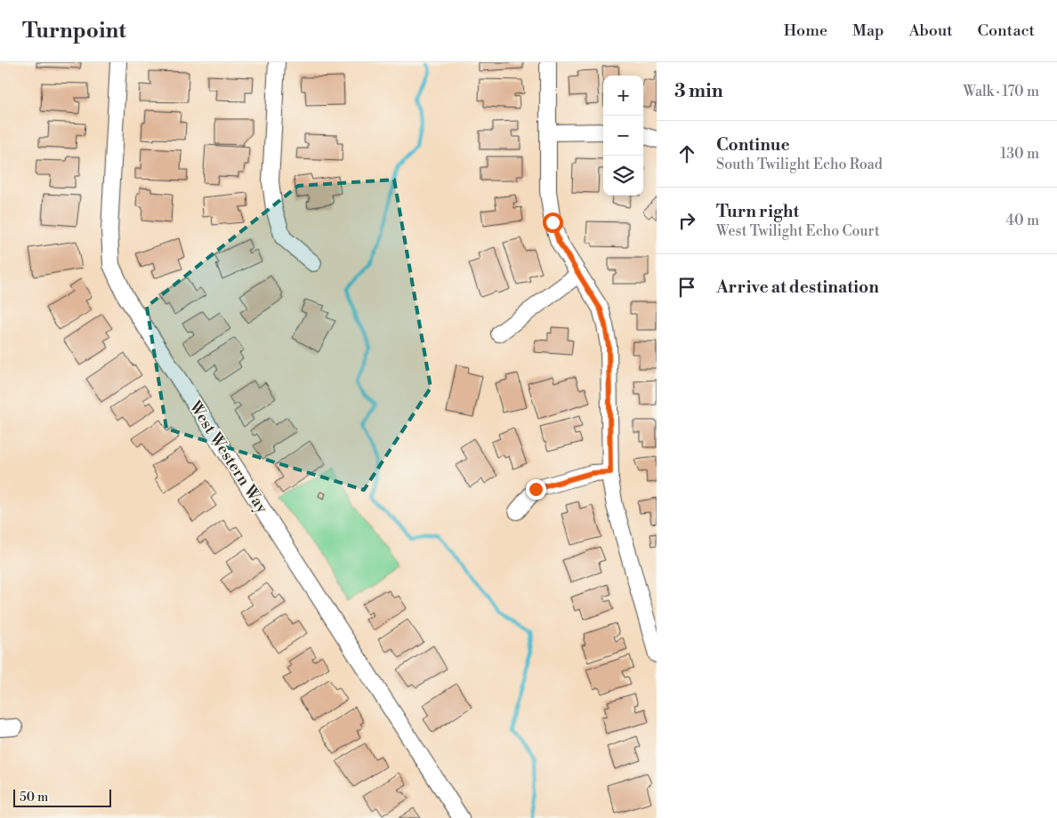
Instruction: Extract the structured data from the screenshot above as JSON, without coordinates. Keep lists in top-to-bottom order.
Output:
{
  "streets": {
    "street": ["West Western Way"]
  },
  "scale_bar": "50 m",
  "page": {
    "header": "Turnpoint",
    "nav": [
      "Home",
      "Map",
      "About",
      "Contact"
    ],
    "heading": ["3 min", "Walk · 170 m"],
    "map_buttons": ["+", "−"],
    "list": [
      ["Continue", "South Twilight Echo Road", "130 m"],
      ["Turn right", "West Twilight Echo Court", "40 m"],
      "Arrive at destination"
    ],
    "scale": "50 m"
  }
}
